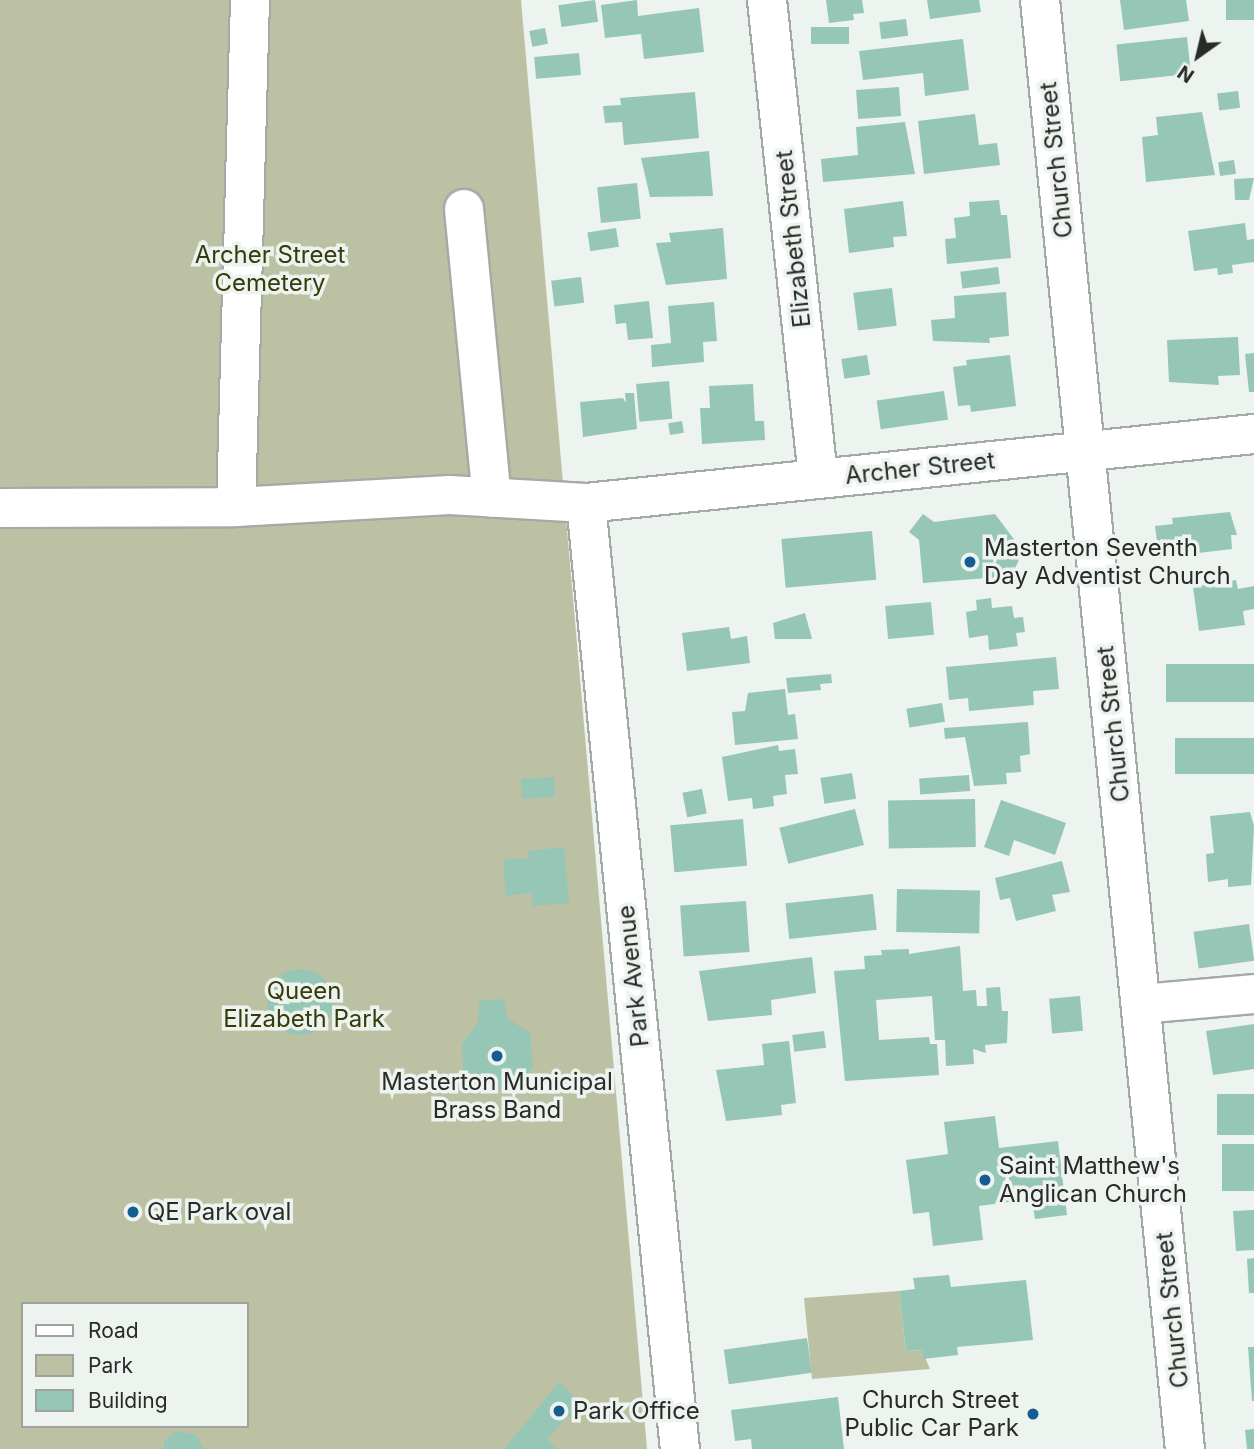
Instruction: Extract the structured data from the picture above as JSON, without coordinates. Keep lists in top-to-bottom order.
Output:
{
  "streets": {
    "street": [
      "Church Street",
      "Elizabeth Street",
      "Archer Street",
      "Park Avenue"
    ]
  },
  "crossings": [
    ["Church Street", "Archer Street"],
    ["Elizabeth Street", "Archer Street"],
    ["Archer Street", "Park Avenue"]
  ],
  "parks": ["Archer Street Cemetery", "Queen Elizabeth Park"],
  "places": [
    "Masterton Seventh Day Adventist Church",
    "Masterton Municipal Brass Band",
    "Saint Matthew's Anglican Church",
    "QE Park oval",
    "Park Office",
    "Church Street Public Car Park"
  ],
  "legend": ["Road", "Park", "Building"],
  "north": "bottom left"
}
